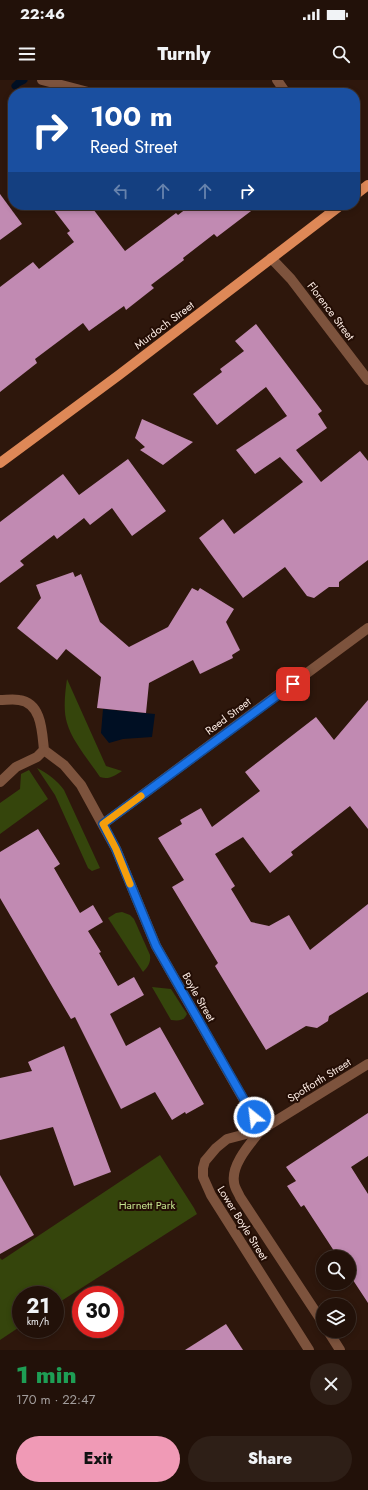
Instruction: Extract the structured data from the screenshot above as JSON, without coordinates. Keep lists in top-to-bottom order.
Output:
{
  "streets": {
    "main road": ["Murdoch Street"],
    "street": [
      "Florence Street",
      "Reed Street",
      "Boyle Street",
      "Spofforth Street",
      "Lower Boyle Street"
    ]
  },
  "crossings": [
    ["Florence Street", "Murdoch Street"],
    ["Reed Street", "Boyle Street"],
    ["Boyle Street", "Spofforth Street"],
    ["Boyle Street", "Lower Boyle Street"],
    ["Spofforth Street", "Lower Boyle Street"]
  ],
  "parks": ["Harnett Park"],
  "page": {
    "status": "22:46",
    "header": "Turnly",
    "turn": ["100 m", "Reed Street"],
    "speed": "21 km/h",
    "limit": "30",
    "heading": ["1 min", "170 m · 22:47"],
    "buttons": ["Exit", "Share"]
  }
}
